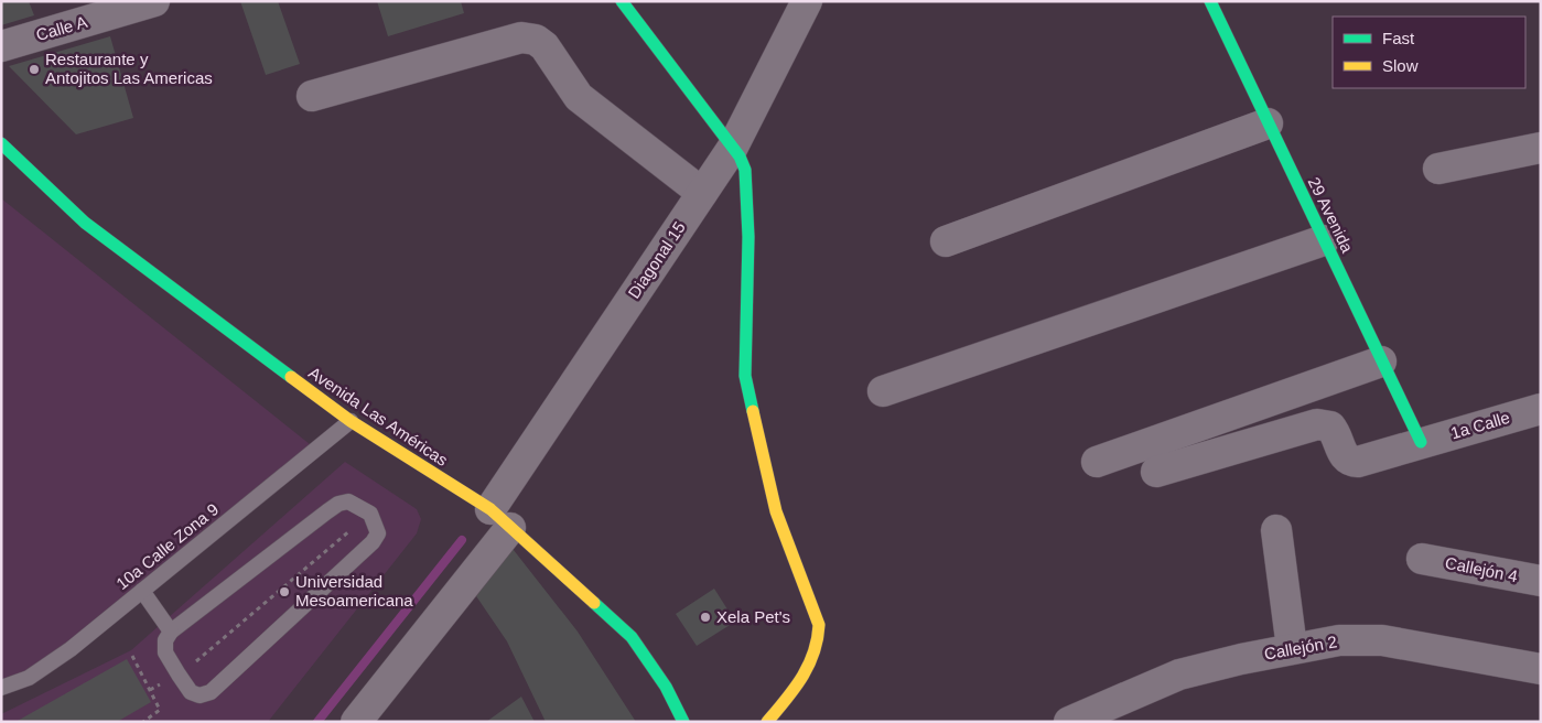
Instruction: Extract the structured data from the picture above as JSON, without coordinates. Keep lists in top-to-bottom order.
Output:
{
  "streets": {
    "street": [
      "Calle A",
      "29 Avenida",
      "Diagonal 15",
      "Avenida Las Américas",
      "1a Calle",
      "Callejón 4",
      "Callejón 2"
    ],
    "lane": ["10a Calle Zona 9"]
  },
  "crossings": [
    ["29 Avenida", "1a Calle"],
    ["Diagonal 15", "Avenida Las Américas"],
    ["Avenida Las Américas", "10a Calle Zona 9"]
  ],
  "places": ["Restaurante y Antojitos Las Americas", "Universidad Mesoamericana", "Xela Pet's"],
  "legend": ["Fast", "Slow"]
}
